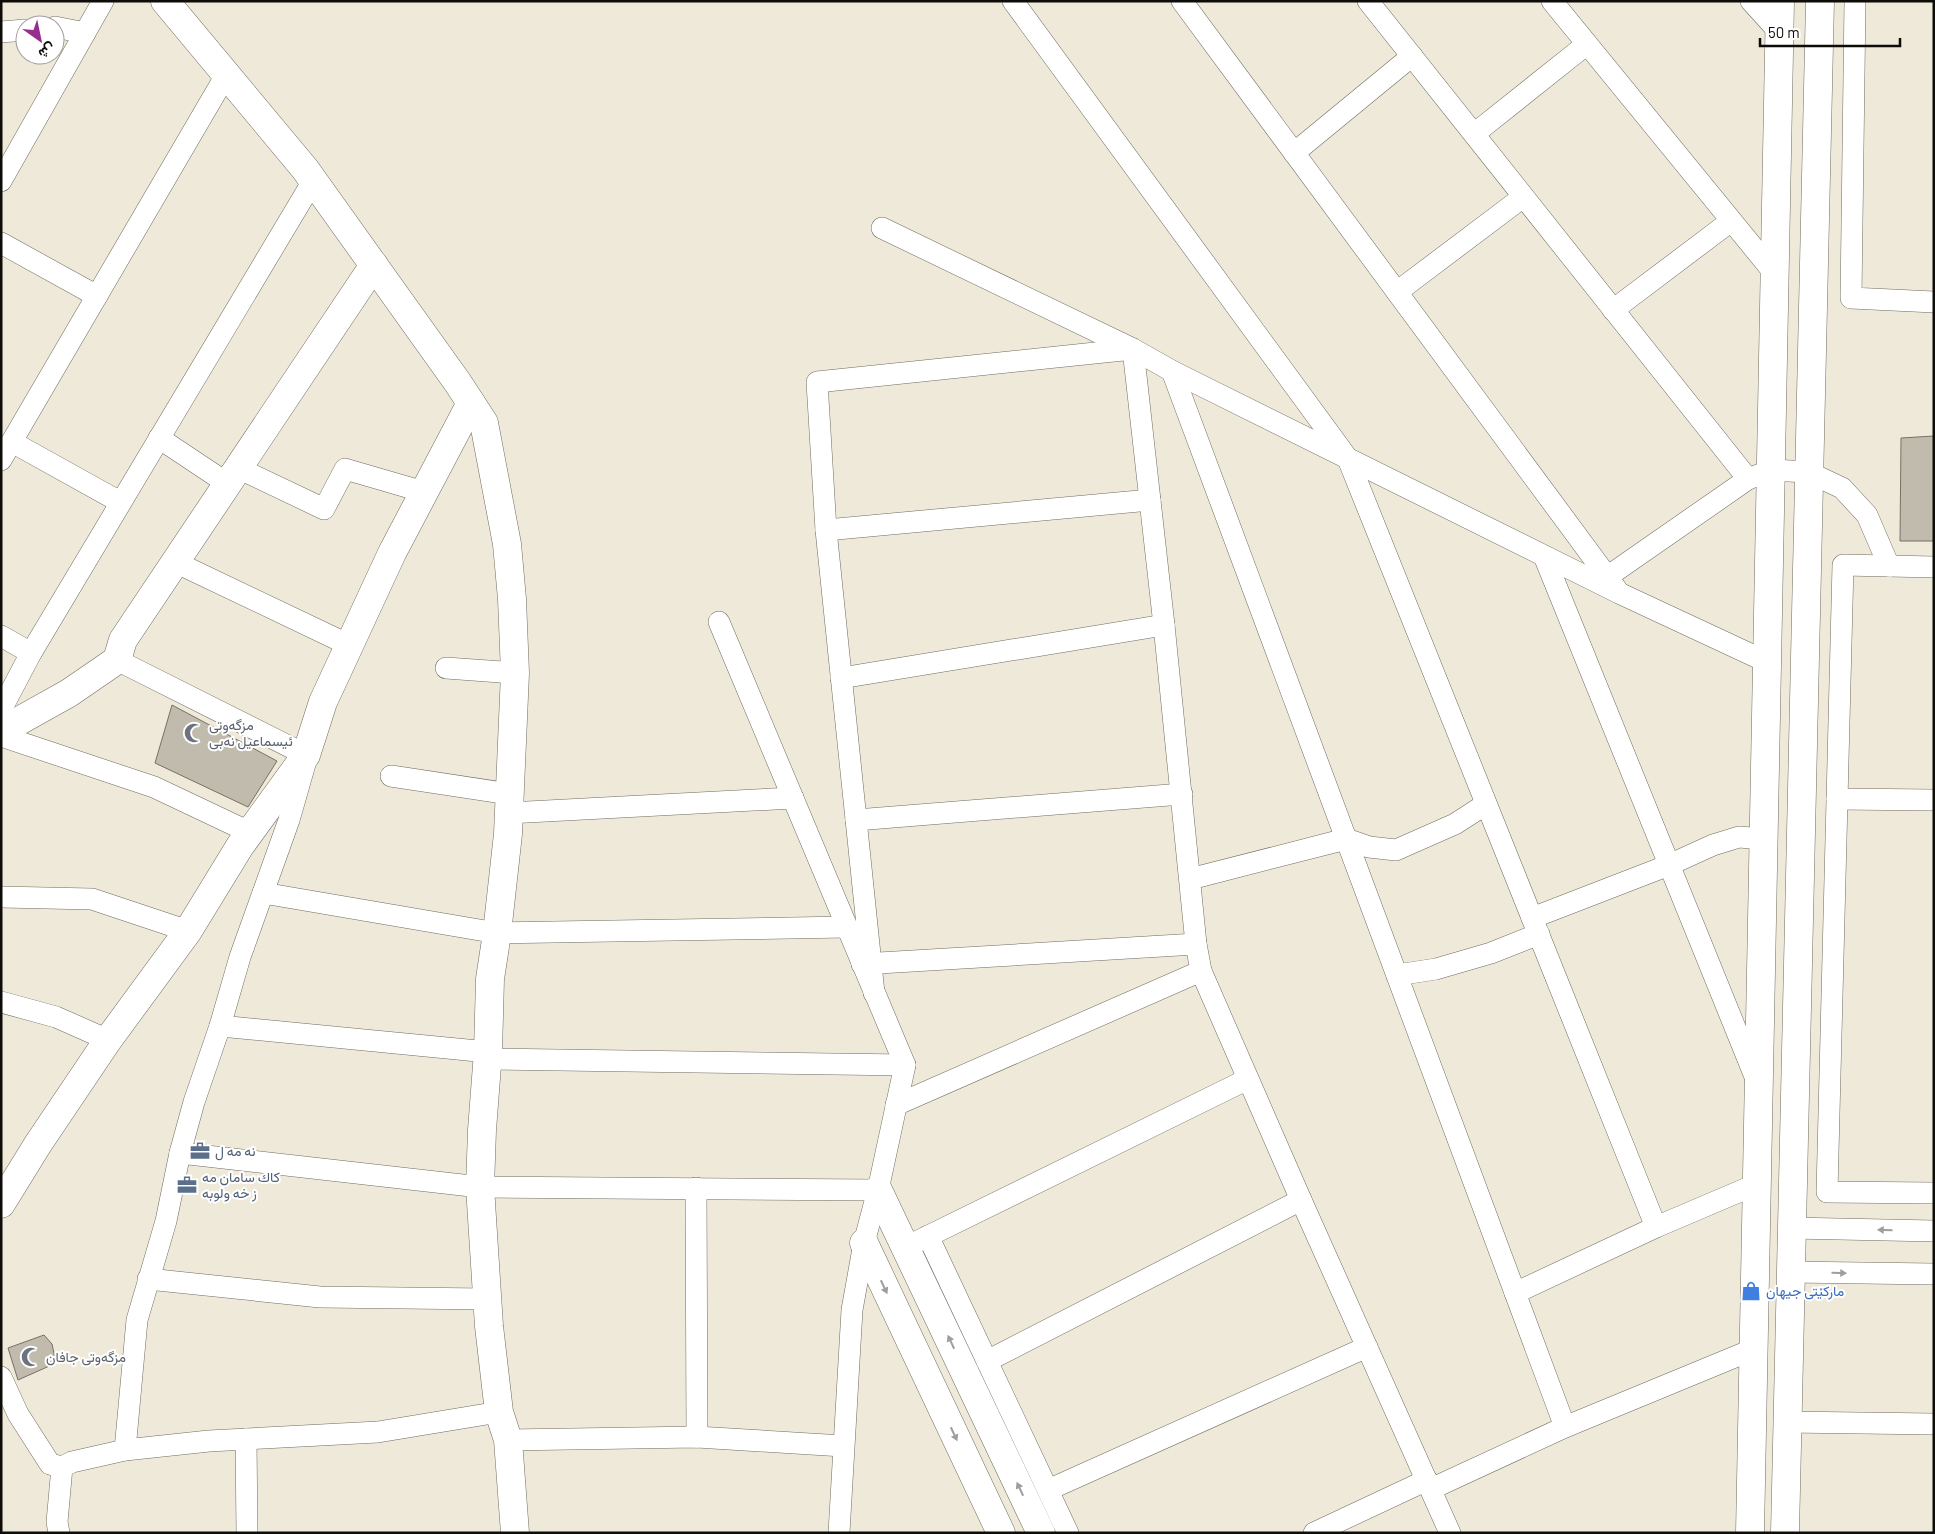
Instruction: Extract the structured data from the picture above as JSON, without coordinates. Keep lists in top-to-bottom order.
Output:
{
  "places": {
    "mosque": ["مزگەوتی ئیسماعیل نەبی", "مزگەوتی جافان"],
    "office": ["نه مه ل", "كاك سامان مه ز خه ولوبه"],
    "shop": ["مارکێتی جیهان"]
  },
  "scale_bar": "50 m",
  "north": "bottom right"
}
